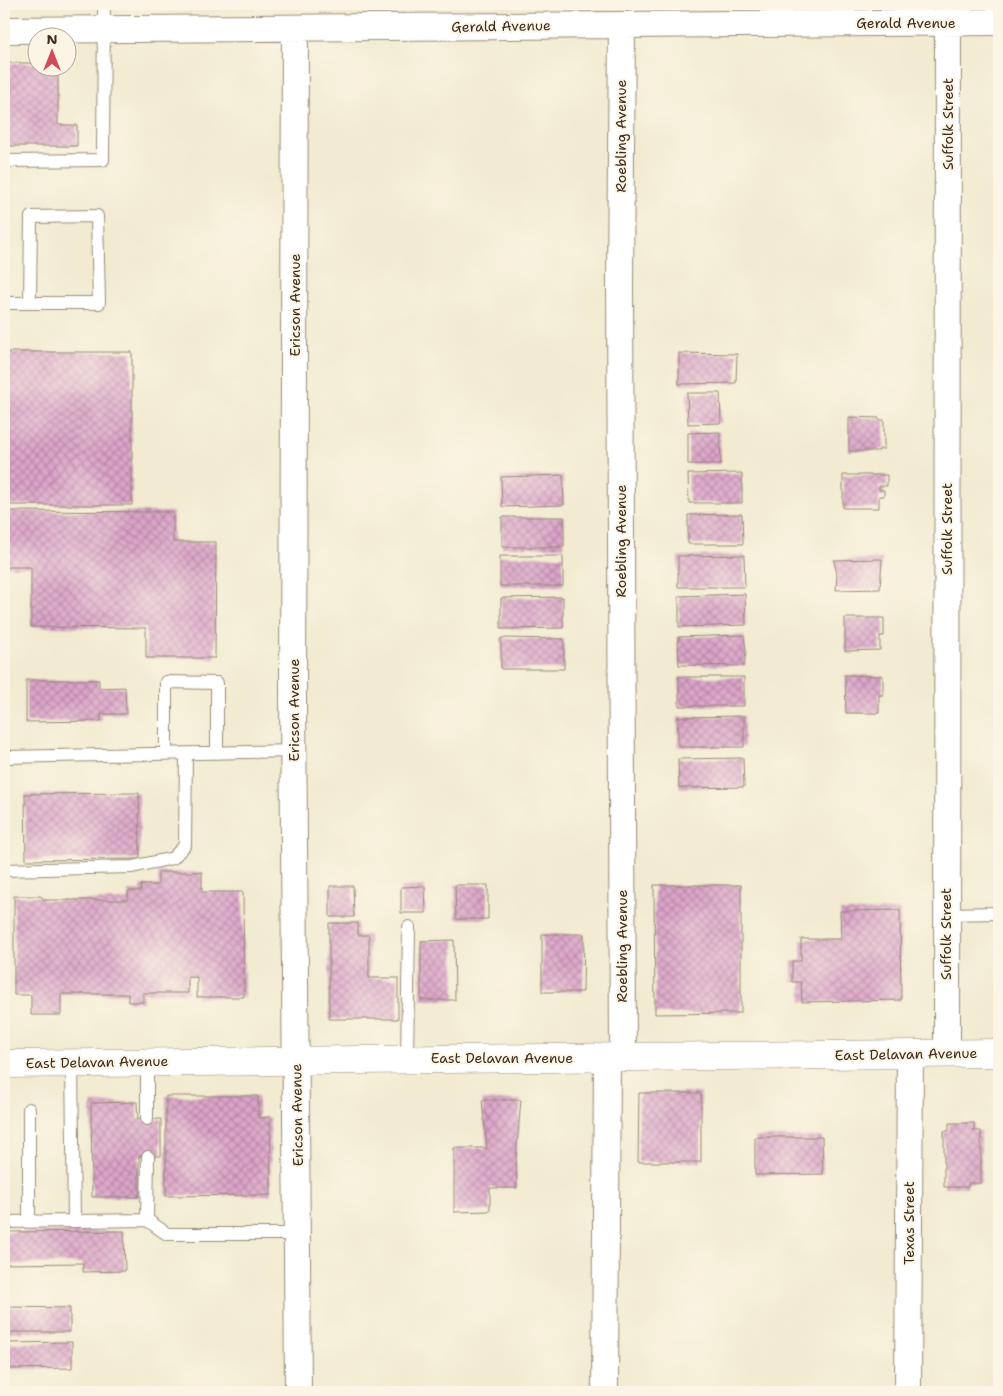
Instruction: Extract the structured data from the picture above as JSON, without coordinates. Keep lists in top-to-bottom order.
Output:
{
  "streets": {
    "street": [
      "Gerald Avenue",
      "Suffolk Street",
      "Roebling Avenue",
      "Ericson Avenue",
      "East Delavan Avenue",
      "Texas Street"
    ]
  },
  "crossings": [
    ["Gerald Avenue", "Suffolk Street"],
    ["Gerald Avenue", "Roebling Avenue"],
    ["Gerald Avenue", "Ericson Avenue"],
    ["Suffolk Street", "East Delavan Avenue"],
    ["Roebling Avenue", "East Delavan Avenue"],
    ["Ericson Avenue", "East Delavan Avenue"],
    ["East Delavan Avenue", "Texas Street"]
  ],
  "north": "top"
}
